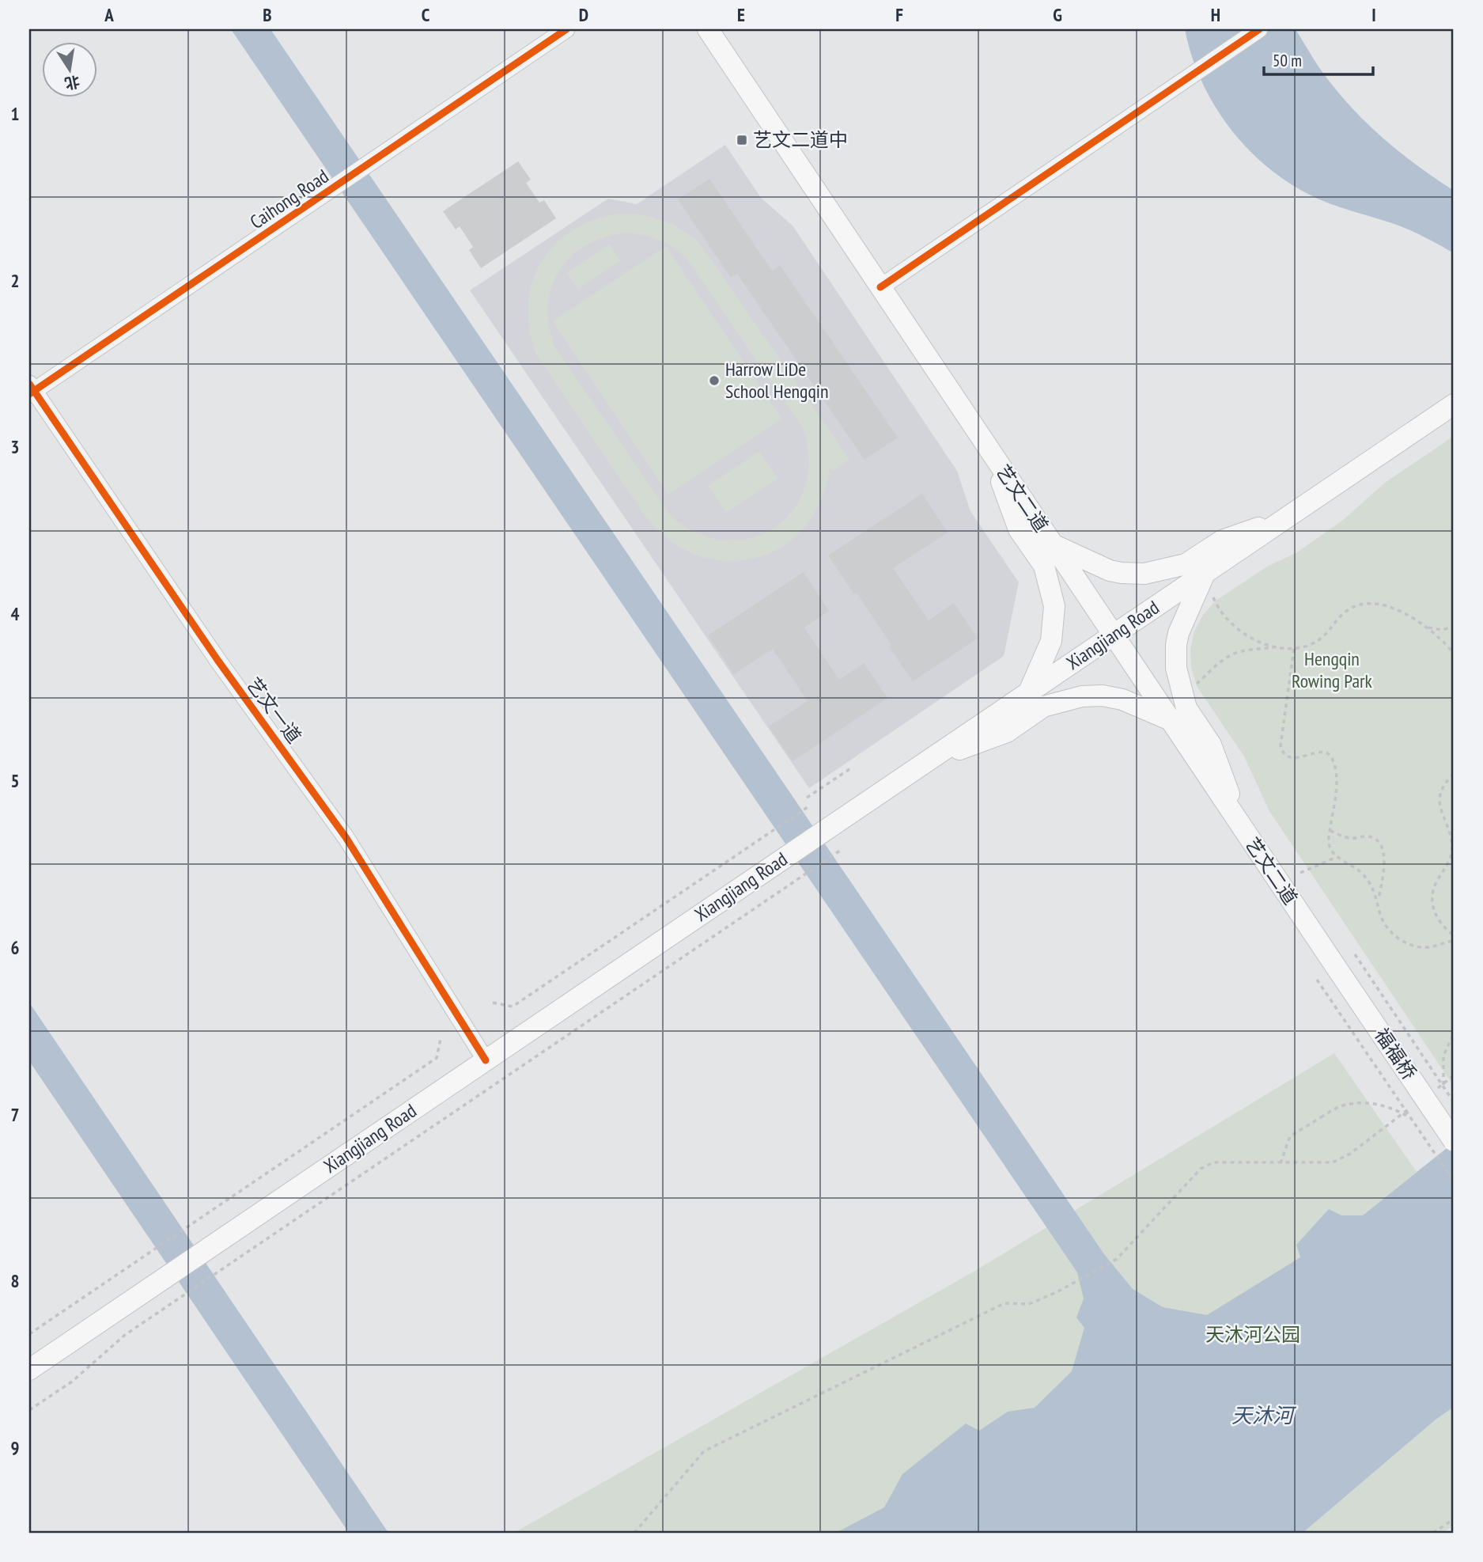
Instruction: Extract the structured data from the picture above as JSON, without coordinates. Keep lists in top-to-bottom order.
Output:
{
  "streets": {
    "main road": ["艺文二道", "Xiangjiang Road", "福福桥"],
    "street": ["Caihong Road", "艺文一道"]
  },
  "crossings": [
    ["Caihong Road", "艺文一道"],
    ["艺文二道", "Xiangjiang Road"],
    ["艺文二道", "福福桥"],
    ["Xiangjiang Road", "艺文一道"]
  ],
  "water": ["天沐河"],
  "parks": ["Hengqin Rowing Park", "天沐河公园"],
  "places": {
    "transit": ["艺文二道中"],
    "other": ["Harrow LiDe School Hengqin"]
  },
  "scale_bar": "50 m",
  "north": "bottom",
  "grid": {
    "columns": [
      "A",
      "B",
      "C",
      "D",
      "E",
      "F",
      "G",
      "H",
      "I"
    ],
    "rows": [
      "1",
      "2",
      "3",
      "4",
      "5",
      "6",
      "7",
      "8",
      "9"
    ]
  }
}
